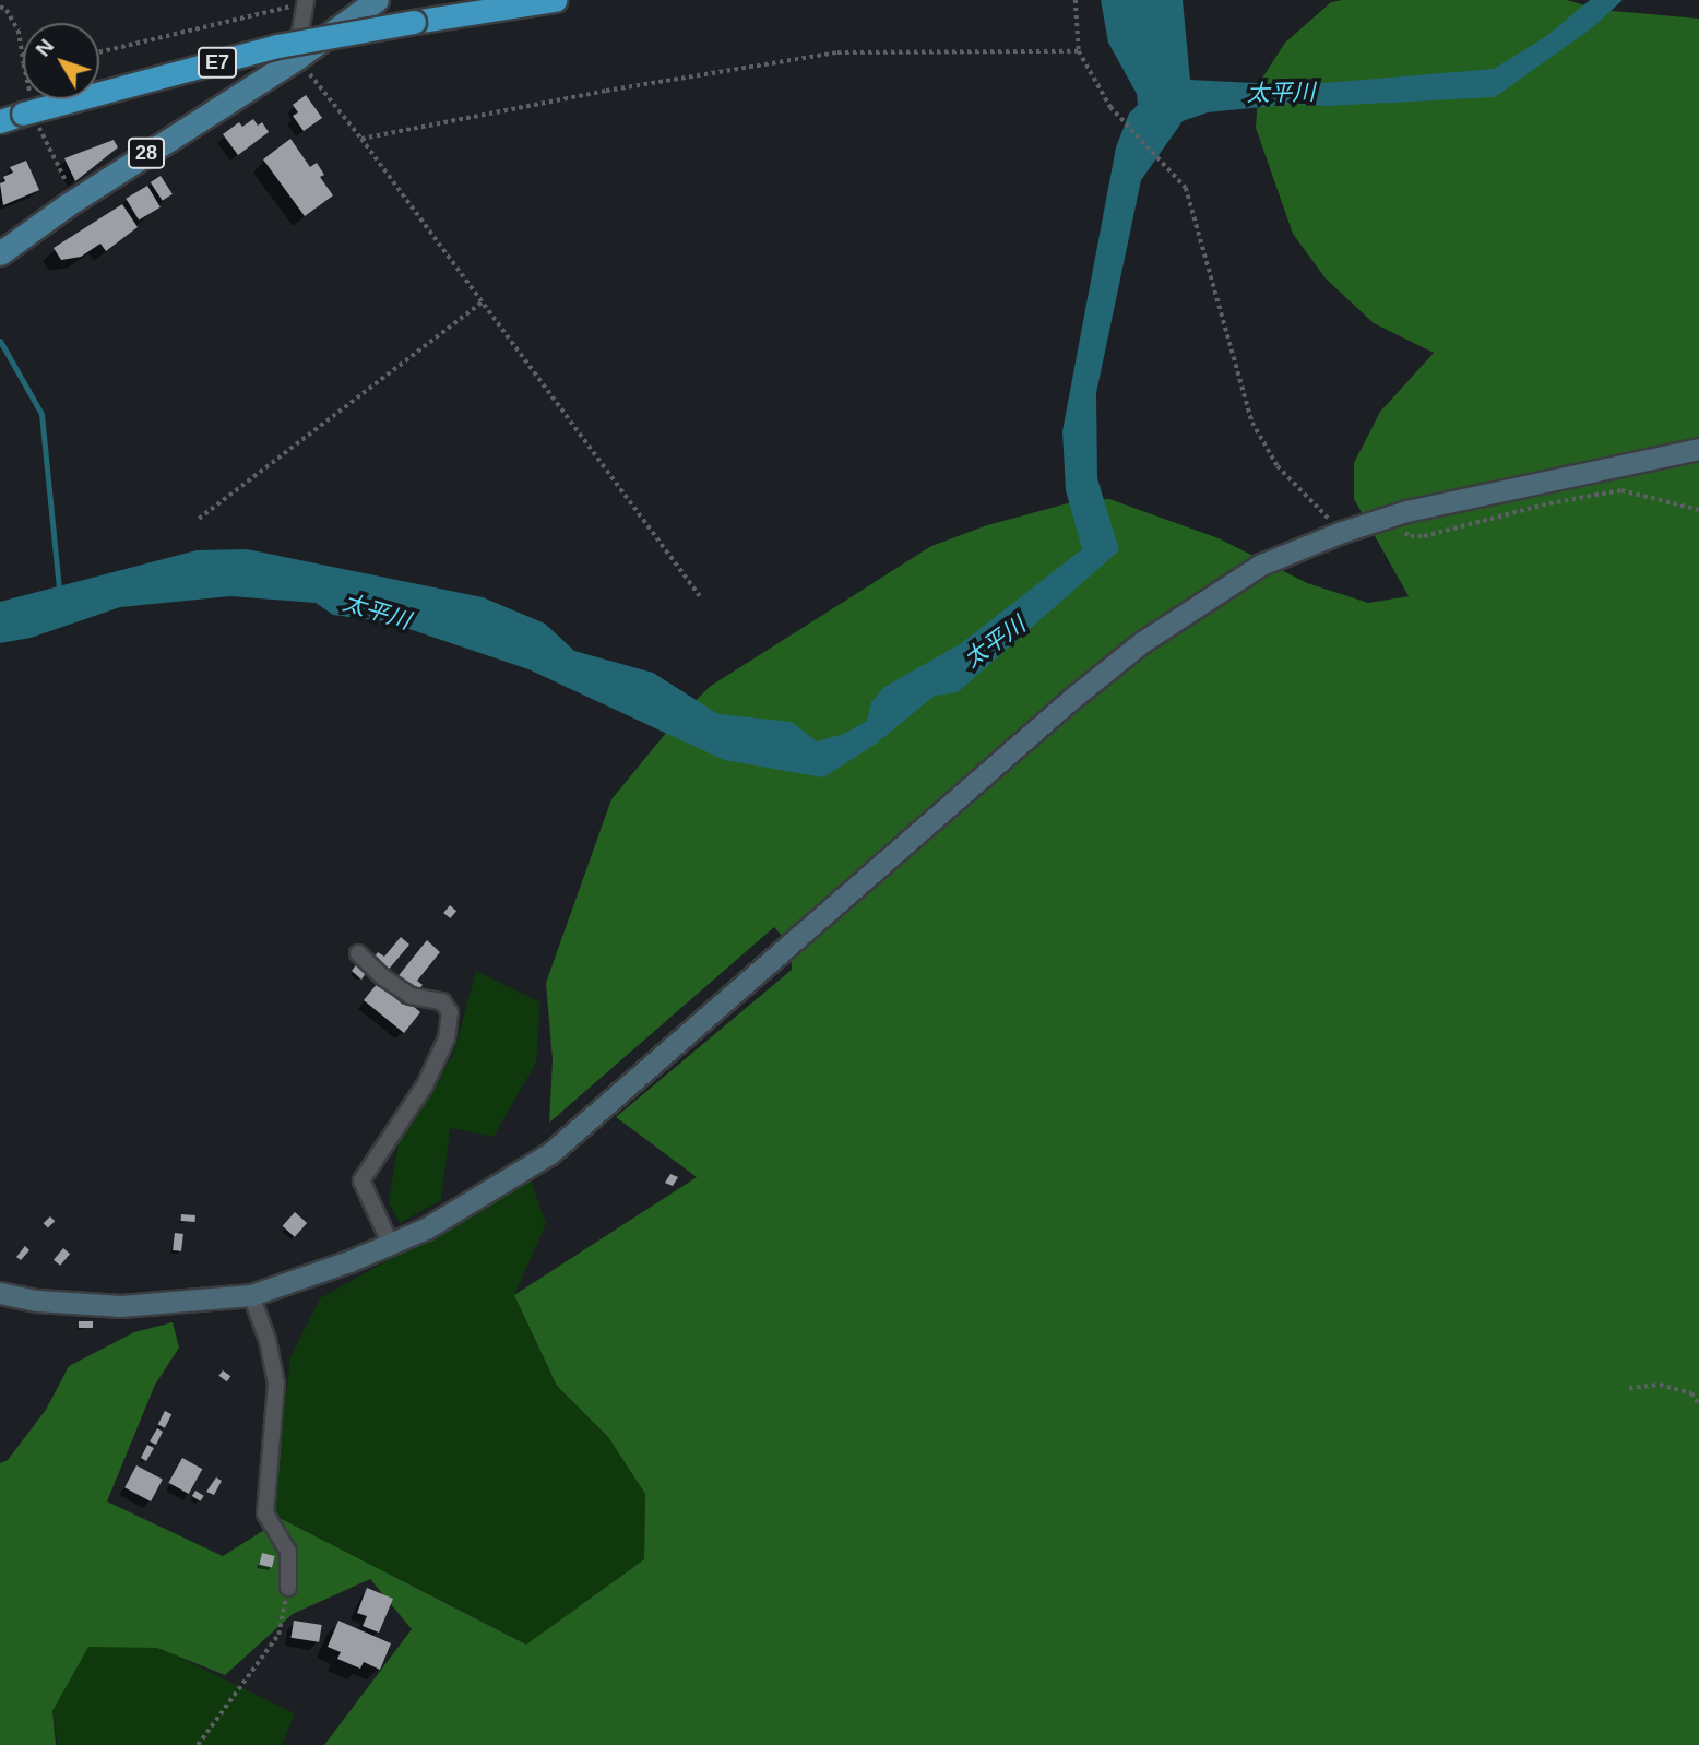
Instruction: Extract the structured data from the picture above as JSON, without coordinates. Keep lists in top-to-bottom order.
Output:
{
  "streets": {
    "highway": ["E7"],
    "main road": ["28"]
  },
  "water": ["太平川"],
  "north": "top left"
}
